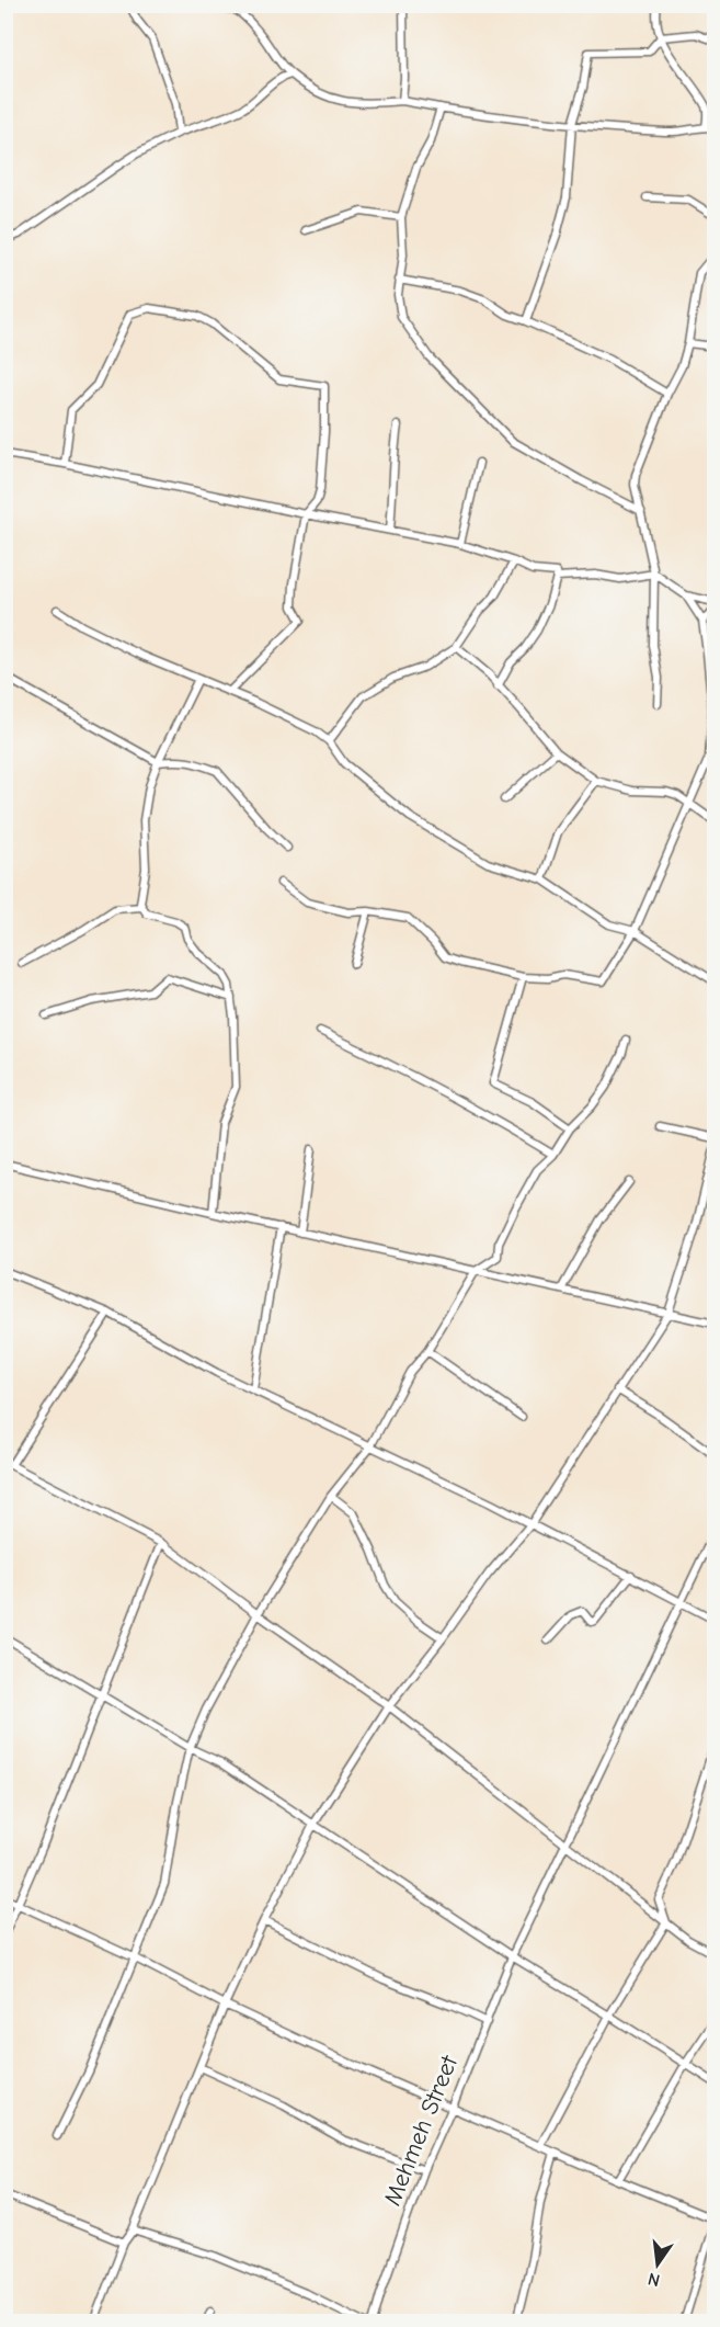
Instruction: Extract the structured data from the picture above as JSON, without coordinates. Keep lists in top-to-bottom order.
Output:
{
  "streets": {
    "street": ["Mehmeh Street"]
  },
  "north": "bottom"
}
